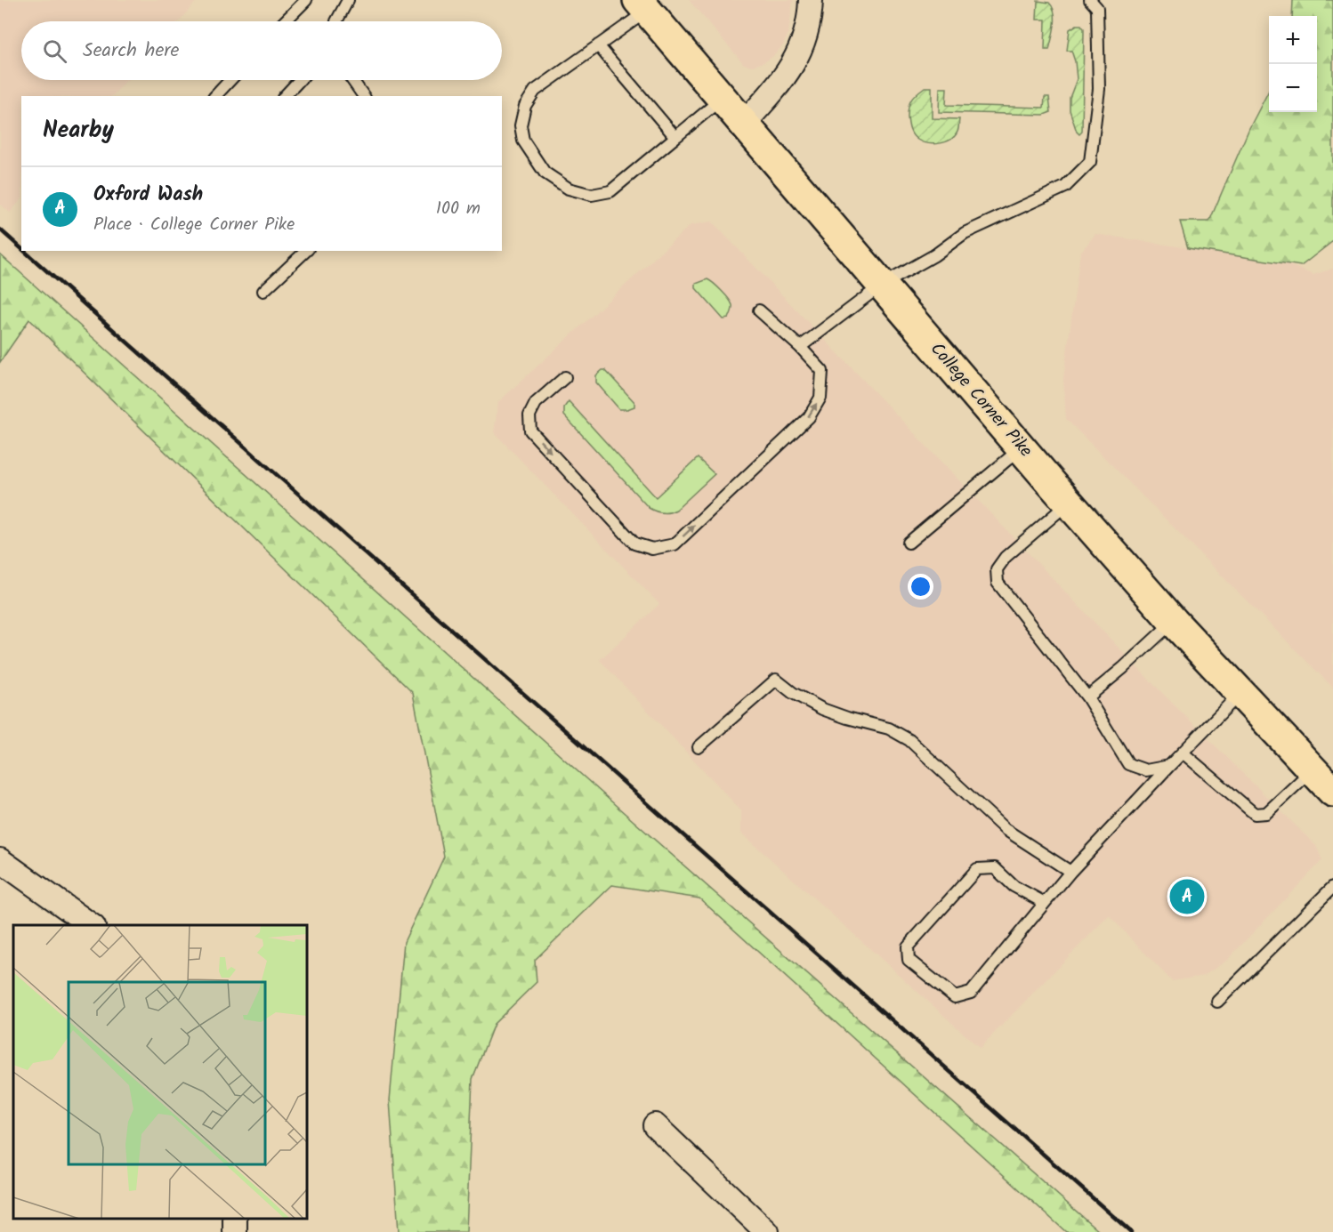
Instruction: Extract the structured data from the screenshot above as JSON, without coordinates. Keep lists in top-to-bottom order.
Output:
{
  "streets": {
    "highway": ["College Corner Pike"]
  },
  "page": {
    "map_buttons": ["+", "−"],
    "search": "Search here",
    "heading": "Nearby",
    "list": [
      {
        "mark": "A",
        "name": "Oxford Wash",
        "note": "Place · College Corner Pike",
        "value": "100 m"
      }
    ],
    "pins": "A"
  }
}
